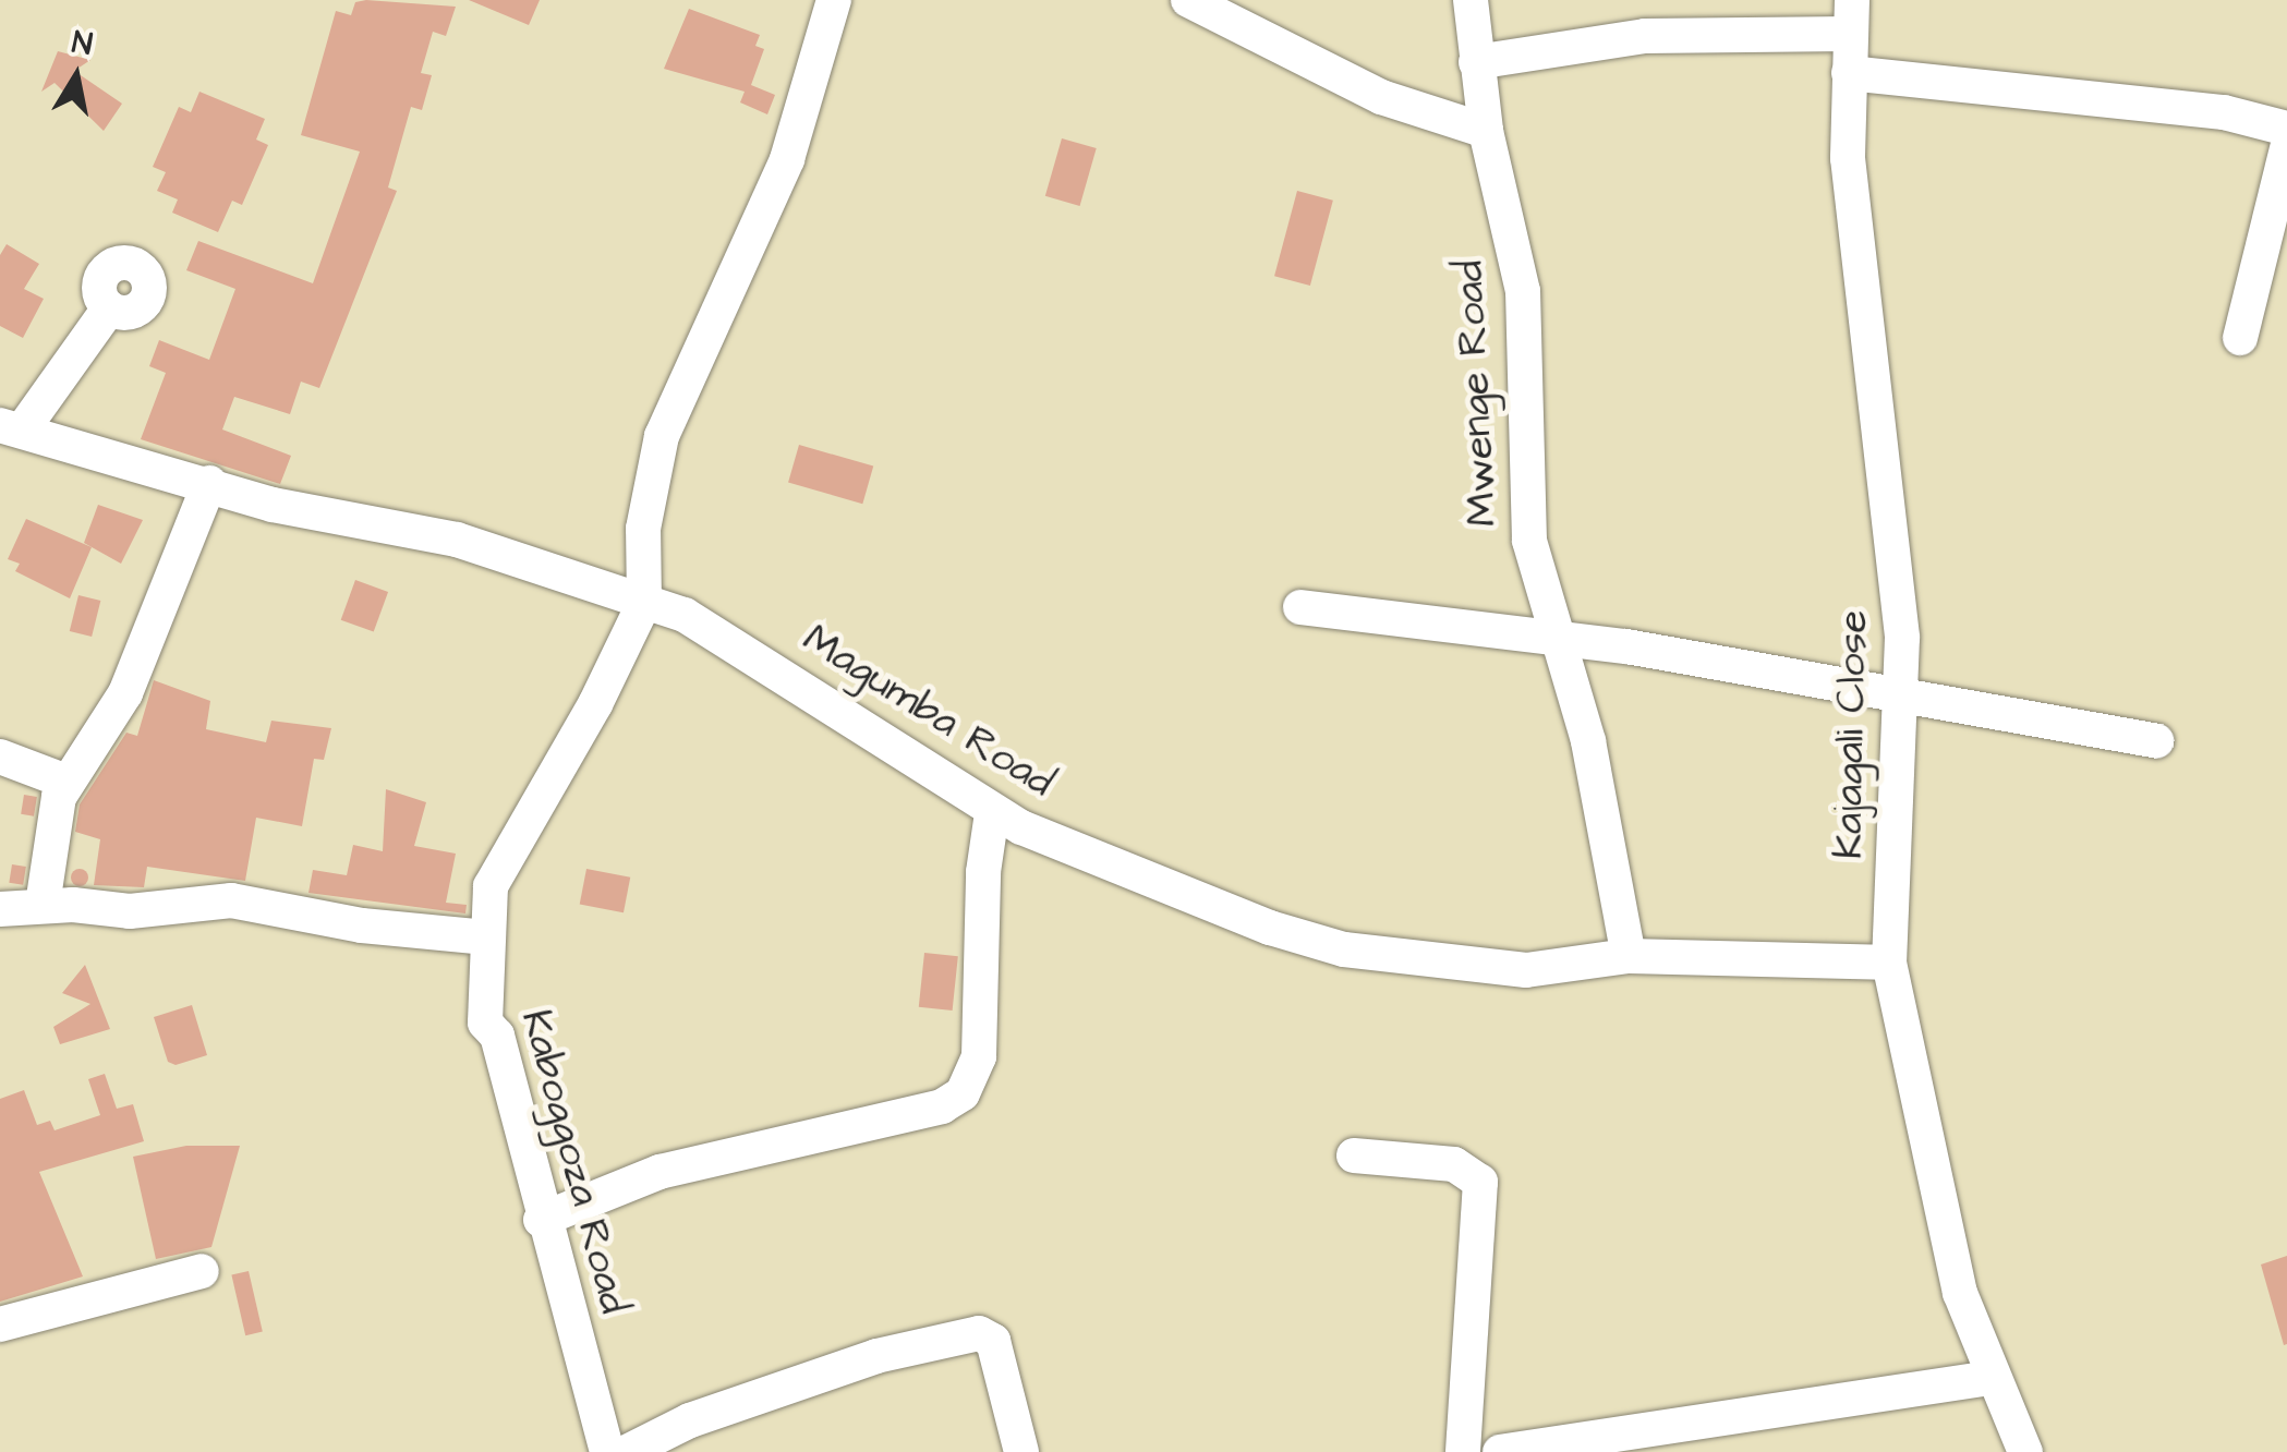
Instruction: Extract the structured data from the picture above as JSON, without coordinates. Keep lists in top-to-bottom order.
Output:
{
  "streets": {
    "street": [
      "Mwenge Road",
      "Magumba Road",
      "Kajagali Close",
      "Kaboggoza Road"
    ]
  },
  "crossings": [
    ["Mwenge Road", "Magumba Road"],
    ["Magumba Road", "Kajagali Close"],
    ["Magumba Road", "Kaboggoza Road"]
  ],
  "north": "top"
}
